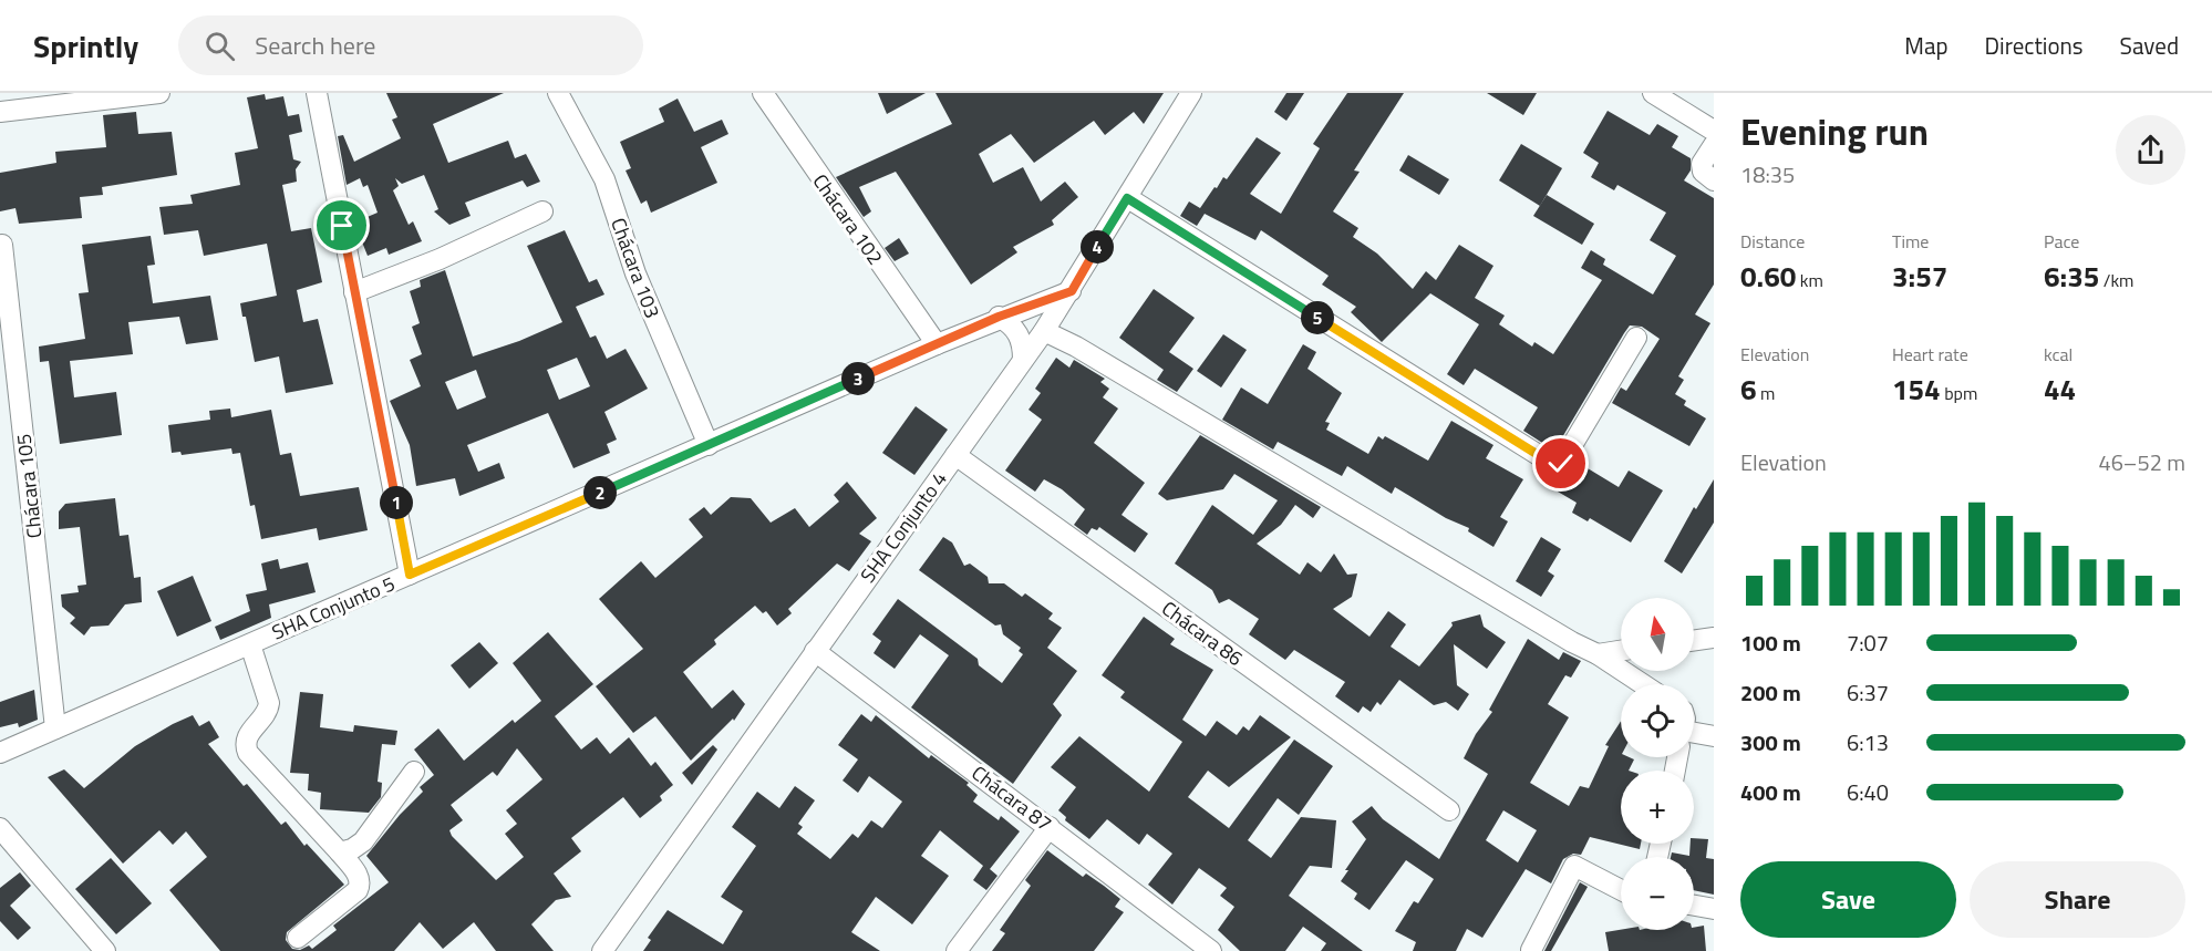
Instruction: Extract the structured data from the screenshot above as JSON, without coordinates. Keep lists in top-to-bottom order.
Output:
{
  "streets": {
    "street": [
      "Chácara 102",
      "Chácara 103",
      "Chácara 105",
      "SHA Conjunto 4",
      "SHA Conjunto 5",
      "Chácara 86",
      "Chácara 87"
    ]
  },
  "crossings": [
    ["Chácara 102", "SHA Conjunto 5"],
    ["Chácara 103", "SHA Conjunto 5"],
    ["Chácara 105", "SHA Conjunto 5"],
    ["SHA Conjunto 4", "SHA Conjunto 5"],
    ["SHA Conjunto 4", "Chácara 86"],
    ["SHA Conjunto 4", "Chácara 87"]
  ],
  "north": "top",
  "page": {
    "header": "Sprintly",
    "search": "Search here",
    "nav": ["Map", "Directions", "Saved"],
    "heading": ["Evening run", "18:35"],
    "stats": [
      ["Distance", "0.60 km"],
      ["Time", "3:57"],
      ["Pace", "6:35 /km"],
      ["Elevation", "6 m"],
      ["Heart rate", "154 bpm"],
      ["kcal", "44"]
    ],
    "pins": [
      "4",
      "5",
      "3",
      "2",
      "1"
    ],
    "chart": ["Elevation", "46–52 m"],
    "map_buttons": ["+", "−"],
    "list": [
      {
        "name": "100 m",
        "note": "7:07"
      },
      {
        "name": "200 m",
        "note": "6:37"
      },
      {
        "name": "300 m",
        "note": "6:13"
      },
      {
        "name": "400 m",
        "note": "6:40"
      }
    ],
    "buttons": ["Save", "Share"]
  }
}
